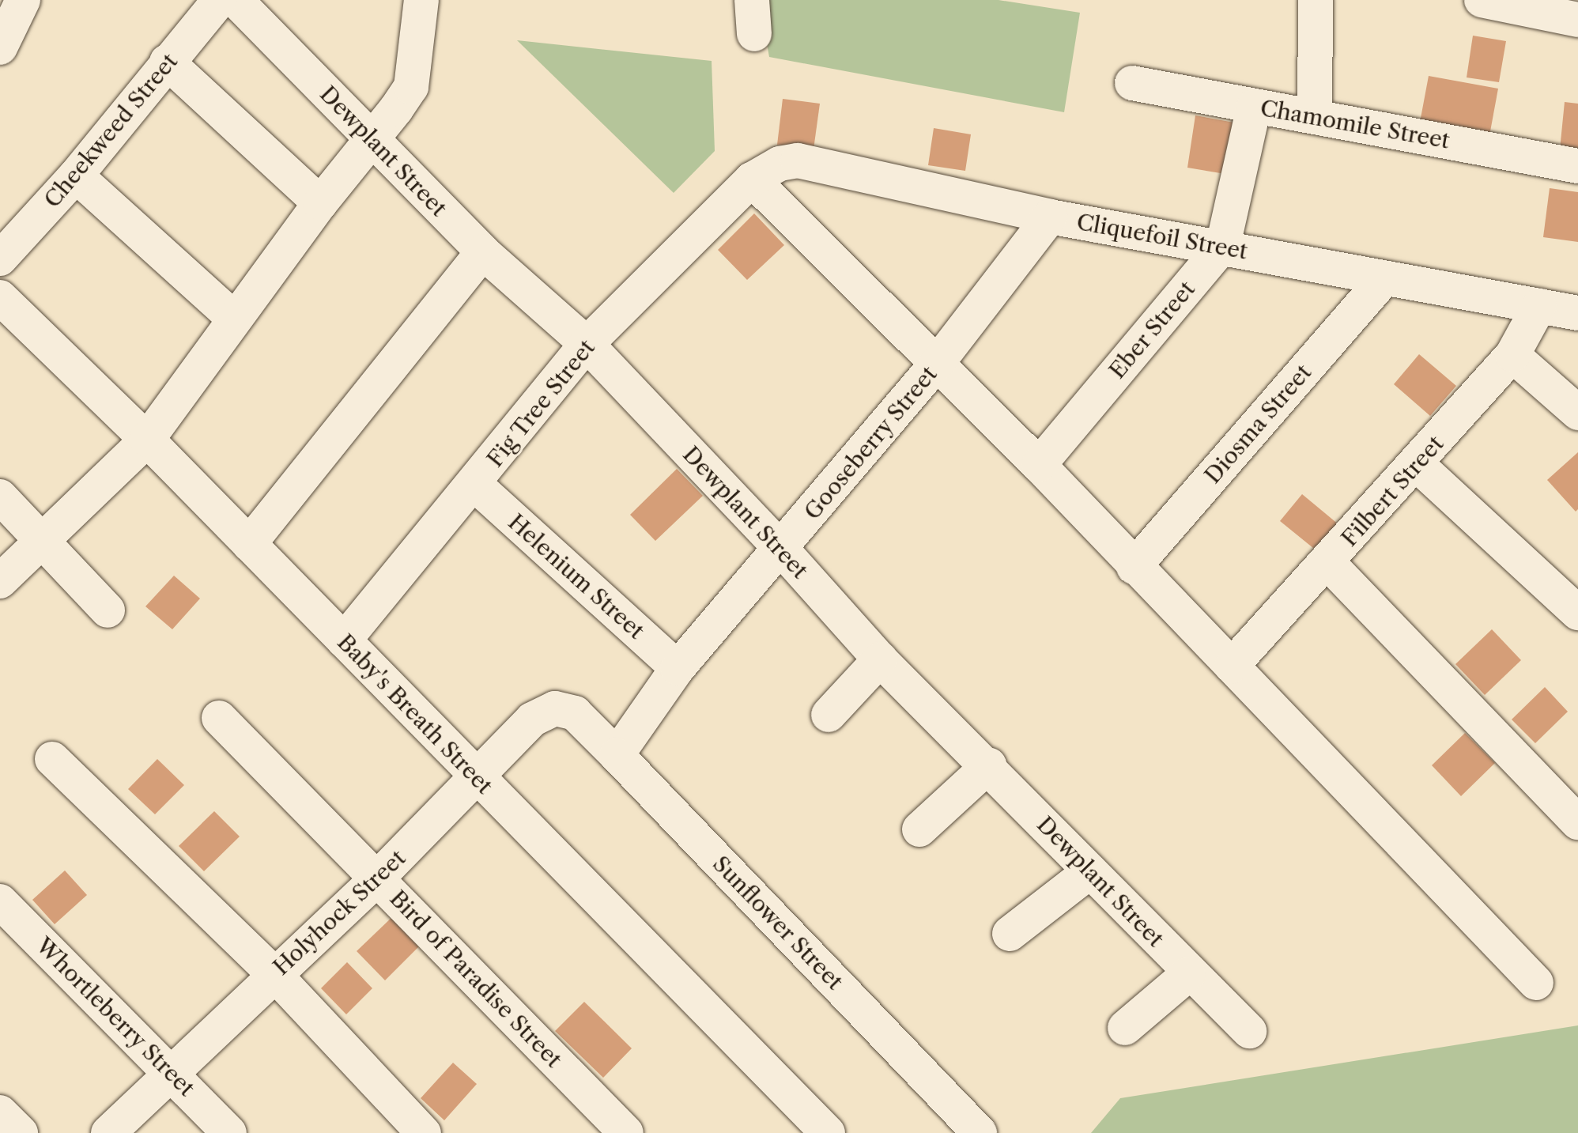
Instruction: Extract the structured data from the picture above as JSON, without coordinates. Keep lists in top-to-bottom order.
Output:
{
  "streets": {
    "street": [
      "Chamomile Street",
      "Cheekweed Street",
      "Dewplant Street",
      "Cliquefoil Street",
      "Eber Street",
      "Fig Tree Street",
      "Diosma Street",
      "Gooseberry Street",
      "Filbert Street",
      "Helenium Street",
      "Baby's Breath Street",
      "Holyhock Street",
      "Sunflower Street",
      "Bird of Paradise Street",
      "Whortleberry Street"
    ]
  },
  "crossings": [
    ["Chamomile Street", "Eber Street"],
    ["Dewplant Street", "Fig Tree Street"],
    ["Dewplant Street", "Gooseberry Street"],
    ["Cliquefoil Street", "Eber Street"],
    ["Cliquefoil Street", "Fig Tree Street"],
    ["Cliquefoil Street", "Diosma Street"],
    ["Cliquefoil Street", "Gooseberry Street"],
    ["Cliquefoil Street", "Filbert Street"],
    ["Fig Tree Street", "Helenium Street"],
    ["Fig Tree Street", "Baby's Breath Street"],
    ["Gooseberry Street", "Helenium Street"],
    ["Gooseberry Street", "Sunflower Street"],
    ["Baby's Breath Street", "Holyhock Street"],
    ["Holyhock Street", "Sunflower Street"],
    ["Holyhock Street", "Bird of Paradise Street"],
    ["Holyhock Street", "Whortleberry Street"]
  ]
}
